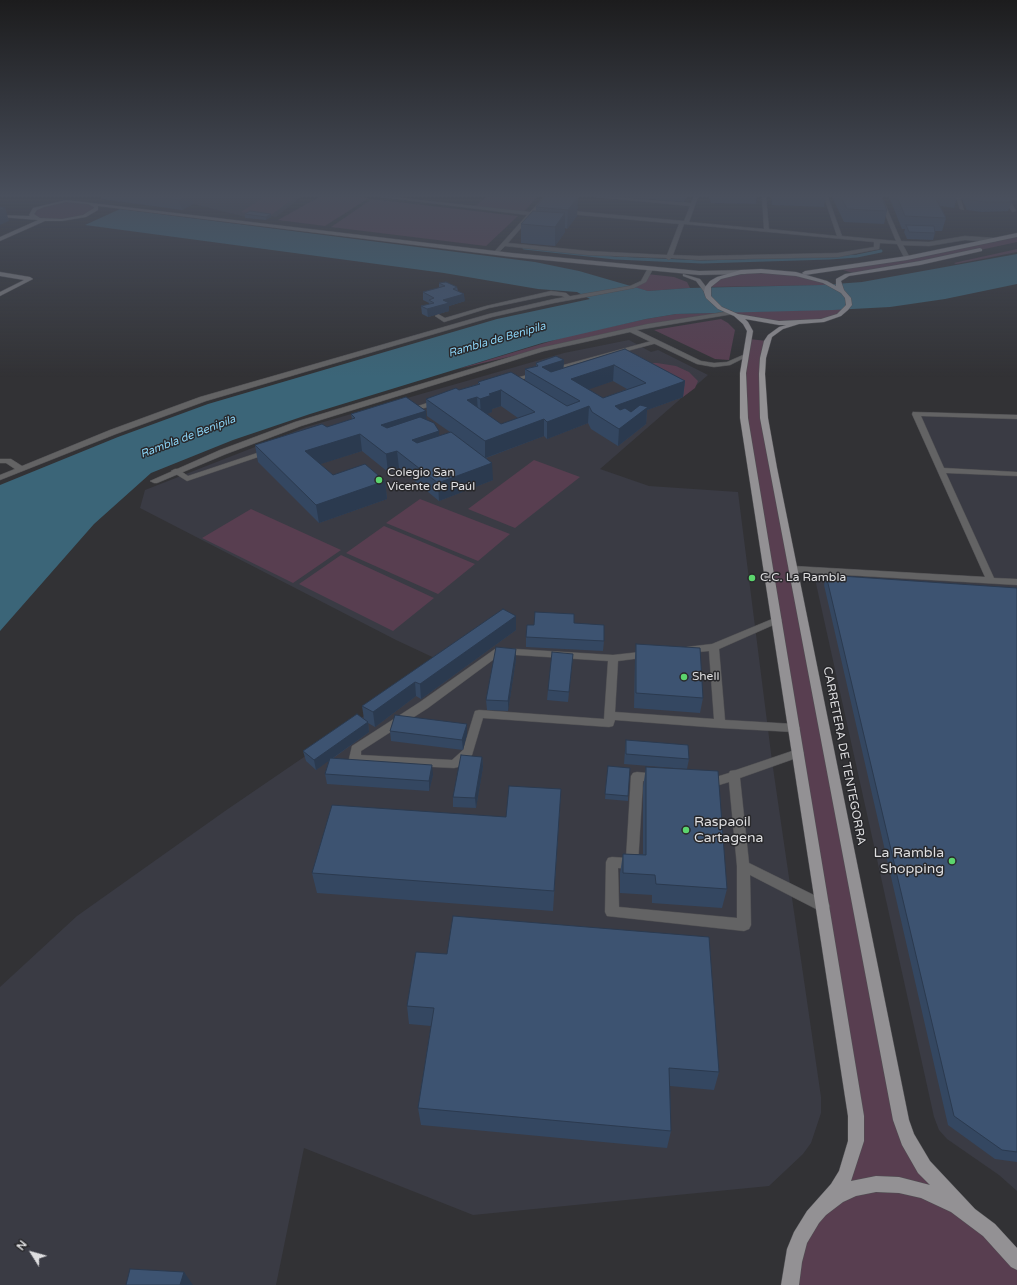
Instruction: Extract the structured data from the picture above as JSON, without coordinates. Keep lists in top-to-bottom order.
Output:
{
  "streets": {
    "main road": ["CARRETERA DE TENTEGORRA"]
  },
  "water": ["Rambla de Benipila"],
  "places": [
    "Colegio San Vicente de Paúl",
    "C.C. La Rambla",
    "Shell",
    "Raspaoil Cartagena",
    "La Rambla Shopping"
  ],
  "north": "top left"
}
